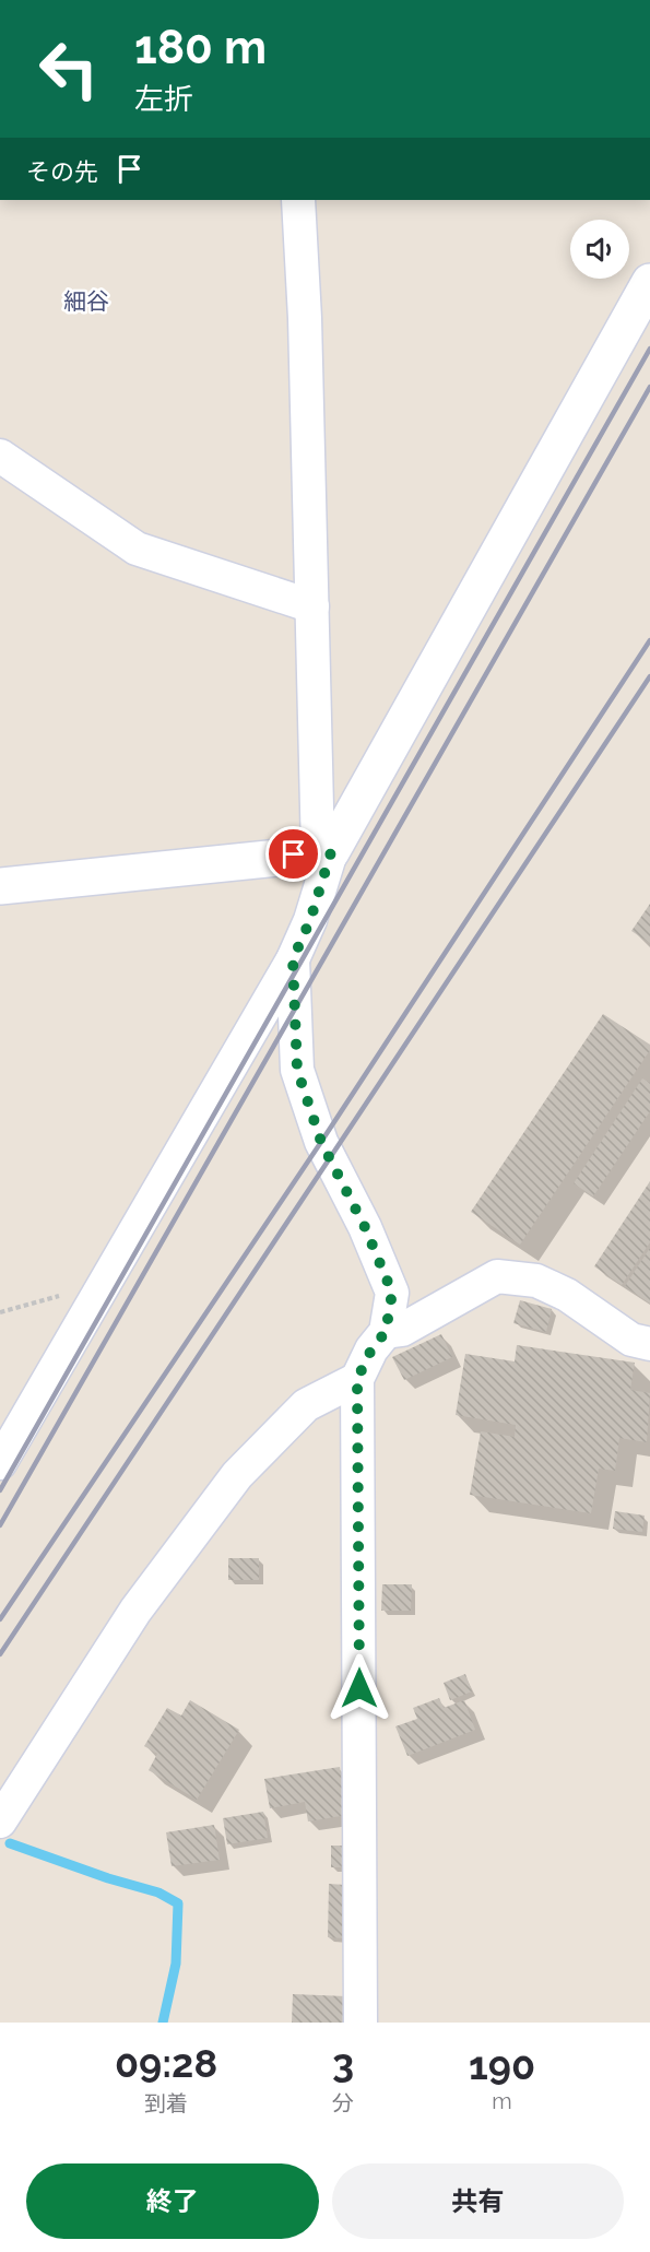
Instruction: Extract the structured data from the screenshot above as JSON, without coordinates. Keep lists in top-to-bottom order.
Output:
{
  "districts": ["細谷"],
  "page": {
    "turn": ["180 m", "左折"],
    "then": "その先",
    "eta": [
      "09:28",
      "到着",
      "3",
      "分",
      "190",
      "m"
    ],
    "buttons": ["終了", "共有"]
  }
}
